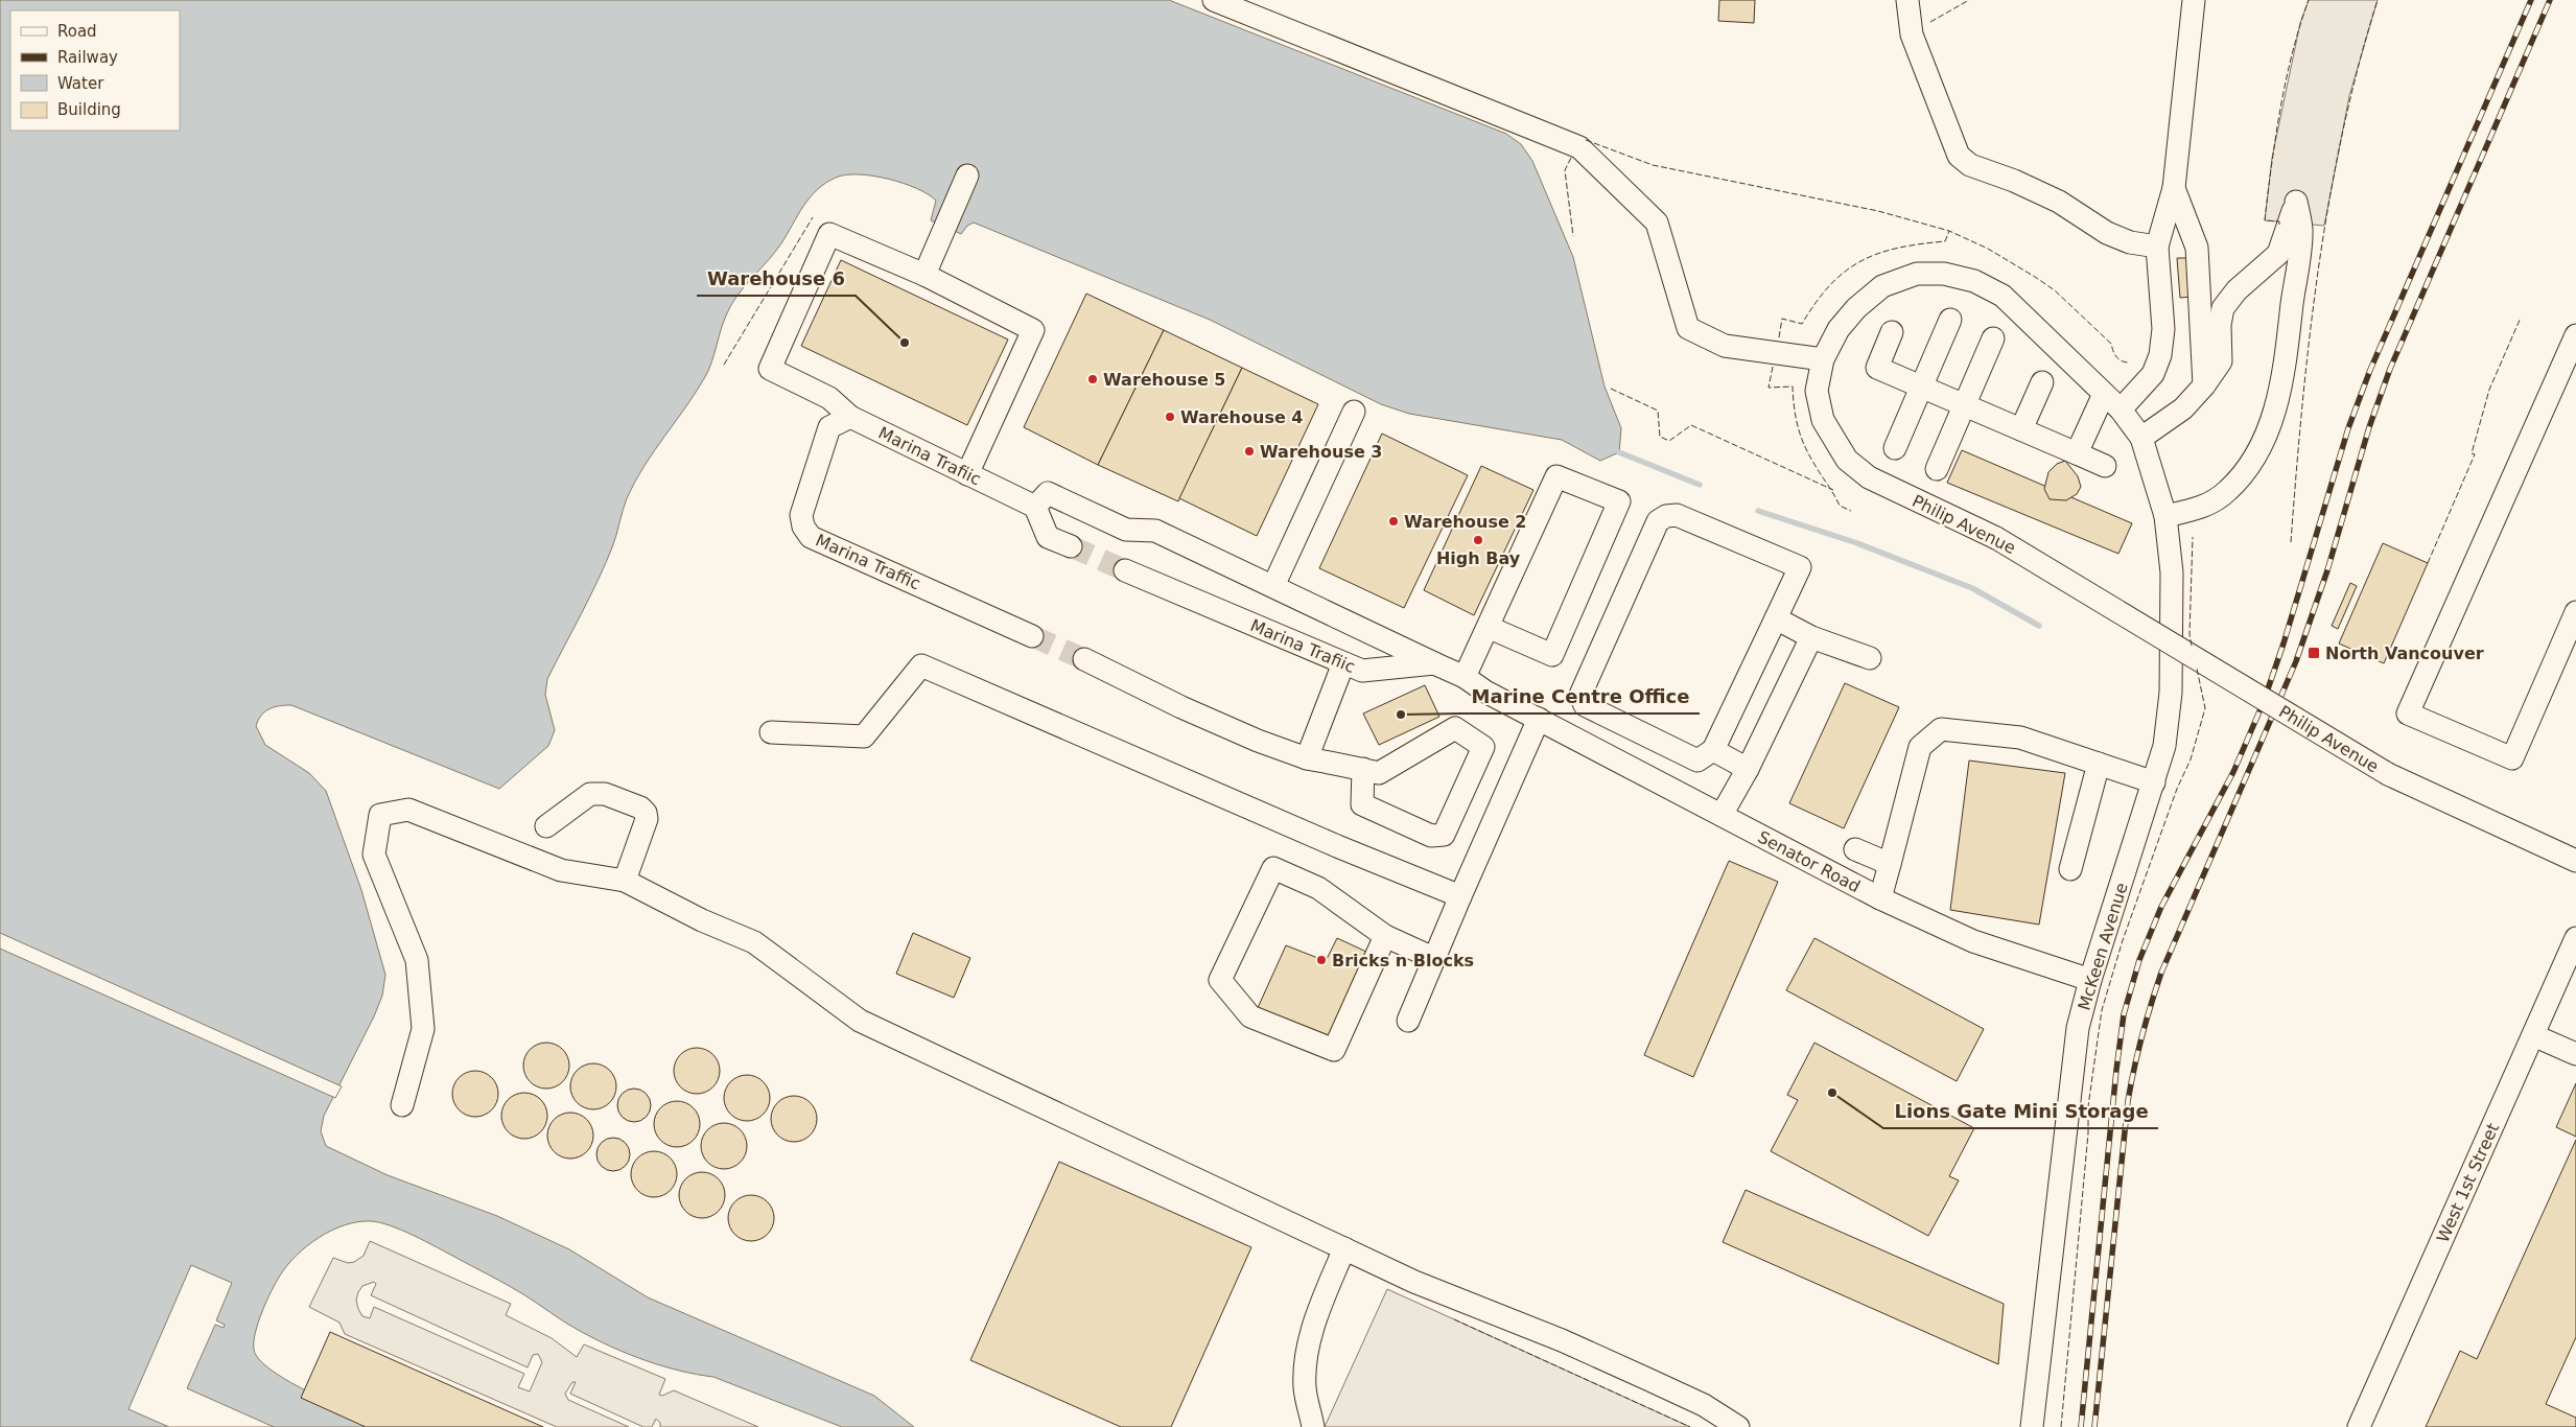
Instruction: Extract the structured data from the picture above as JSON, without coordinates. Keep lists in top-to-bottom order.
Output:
{
  "streets": {
    "street": [
      "Marina Trafiic",
      "Philip Avenue",
      "Marina Traffic",
      "Senator Road",
      "McKeen Avenue",
      "West 1st Street"
    ]
  },
  "crossings": [
    ["Marina Trafiic", "Marina Traffic"],
    ["Philip Avenue", "McKeen Avenue"],
    ["Senator Road", "McKeen Avenue"]
  ],
  "places": {
    "other": [
      "Warehouse 6",
      "Warehouse 5",
      "Warehouse 4",
      "Warehouse 3",
      "Warehouse 2",
      "High Bay",
      "Marine Centre Office",
      "Bricks n Blocks",
      "Lions Gate Mini Storage"
    ],
    "transit": ["North Vancouver"]
  },
  "legend": [
    "Road",
    "Railway",
    "Water",
    "Building"
  ]
}
